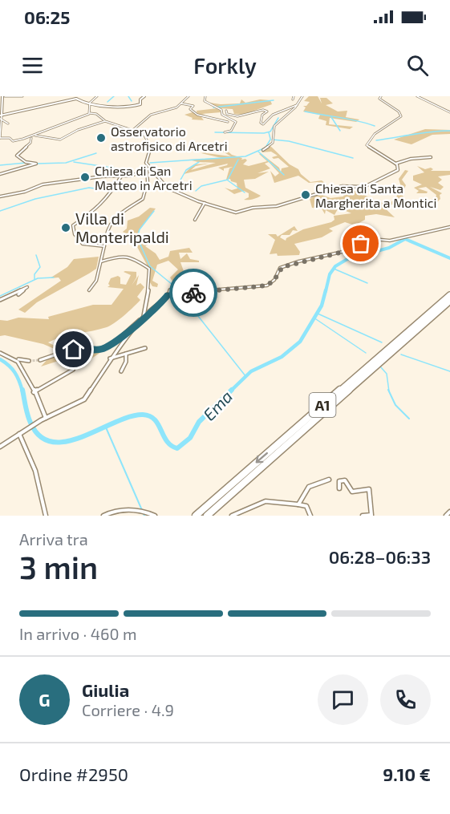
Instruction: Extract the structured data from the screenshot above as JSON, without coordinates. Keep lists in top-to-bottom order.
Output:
{
  "streets": {
    "highway": ["A1"]
  },
  "water": ["Ema"],
  "places": [
    "Osservatorio astrofisico di Arcetri",
    "Chiesa di San Matteo in Arcetri",
    "Chiesa di Santa Margherita a Montici",
    "Villa di Monteripaldi"
  ],
  "page": {
    "status": "06:25",
    "header": "Forkly",
    "heading": ["3 min", "Arriva tra", "06:28–06:33"],
    "panel": [
      "Giulia",
      "Corriere · 4.9",
      "Ordine #2950",
      "9.10 €"
    ],
    "bar": "In arrivo · 460 m",
    "round": "G"
  }
}
